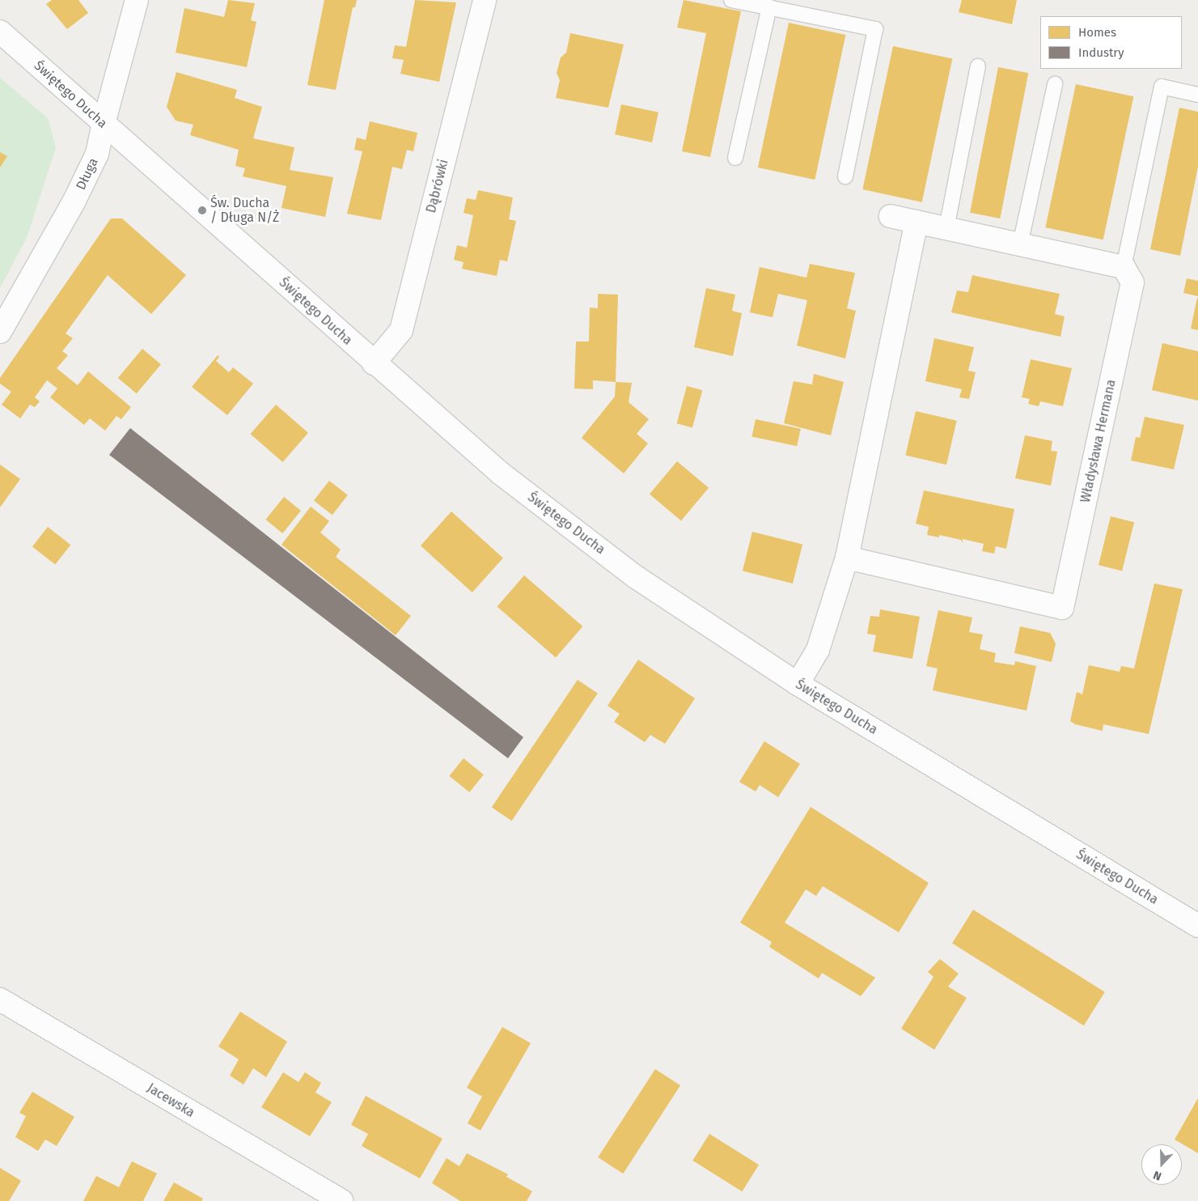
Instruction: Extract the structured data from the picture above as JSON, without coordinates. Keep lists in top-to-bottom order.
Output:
{
  "streets": {
    "street": [
      "Świętego Ducha",
      "Długa",
      "Dąbrówki",
      "Władysława Hermana",
      "Jacewska"
    ]
  },
  "crossings": [
    ["Świętego Ducha", "Długa"],
    ["Świętego Ducha", "Dąbrówki"]
  ],
  "places": ["Św. Ducha / Długa N/Ż"],
  "legend": ["Homes", "Industry"],
  "north": "bottom"
}
